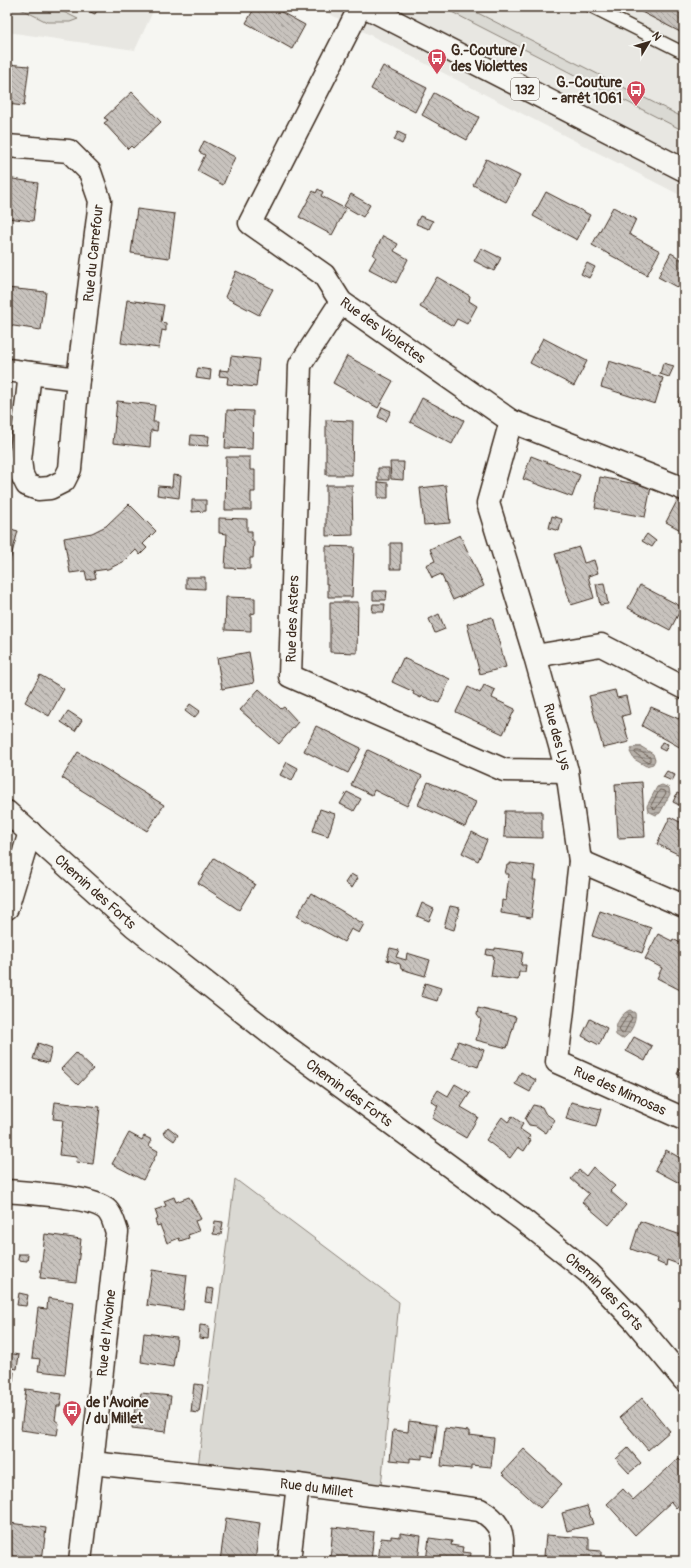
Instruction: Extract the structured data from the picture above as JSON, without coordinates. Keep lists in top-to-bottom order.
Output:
{
  "streets": {
    "street": [
      "132",
      "Rue du Carrefour",
      "Rue des Violettes",
      "Rue des Asters",
      "Rue des Lys",
      "Chemin des Forts",
      "Rue des Mimosas",
      "Rue de l'Avoine",
      "Rue du Millet"
    ]
  },
  "crossings": [
    ["Rue des Violettes", "Rue des Asters"],
    ["Rue des Violettes", "Rue des Lys"],
    ["Rue des Asters", "Rue des Lys"],
    ["Rue des Lys", "Rue des Mimosas"],
    ["Rue de l'Avoine", "Rue du Millet"]
  ],
  "places": {
    "bus stop": ["G.-Couture / des Violettes", "G.-Couture - arrêt 1061", "de l'Avoine / du Millet"]
  },
  "north": "top right"
}
